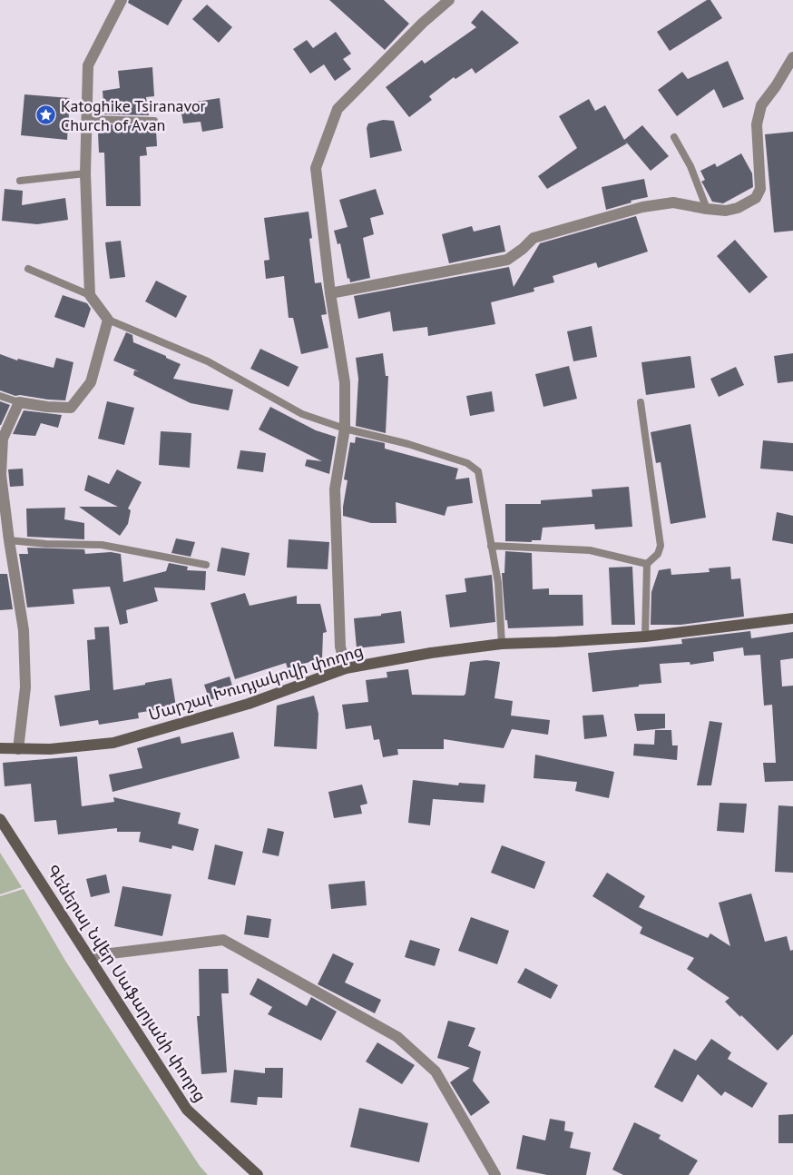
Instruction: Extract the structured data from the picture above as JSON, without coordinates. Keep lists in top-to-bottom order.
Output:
{
  "streets": {
    "street": ["Մարշալ Խուդյակովի փողոց", "Գեներալ Նվեր Սաֆարյանի փողոց"]
  },
  "places": {
    "place": ["Katoghike Tsiranavor Church of Avan"]
  }
}
